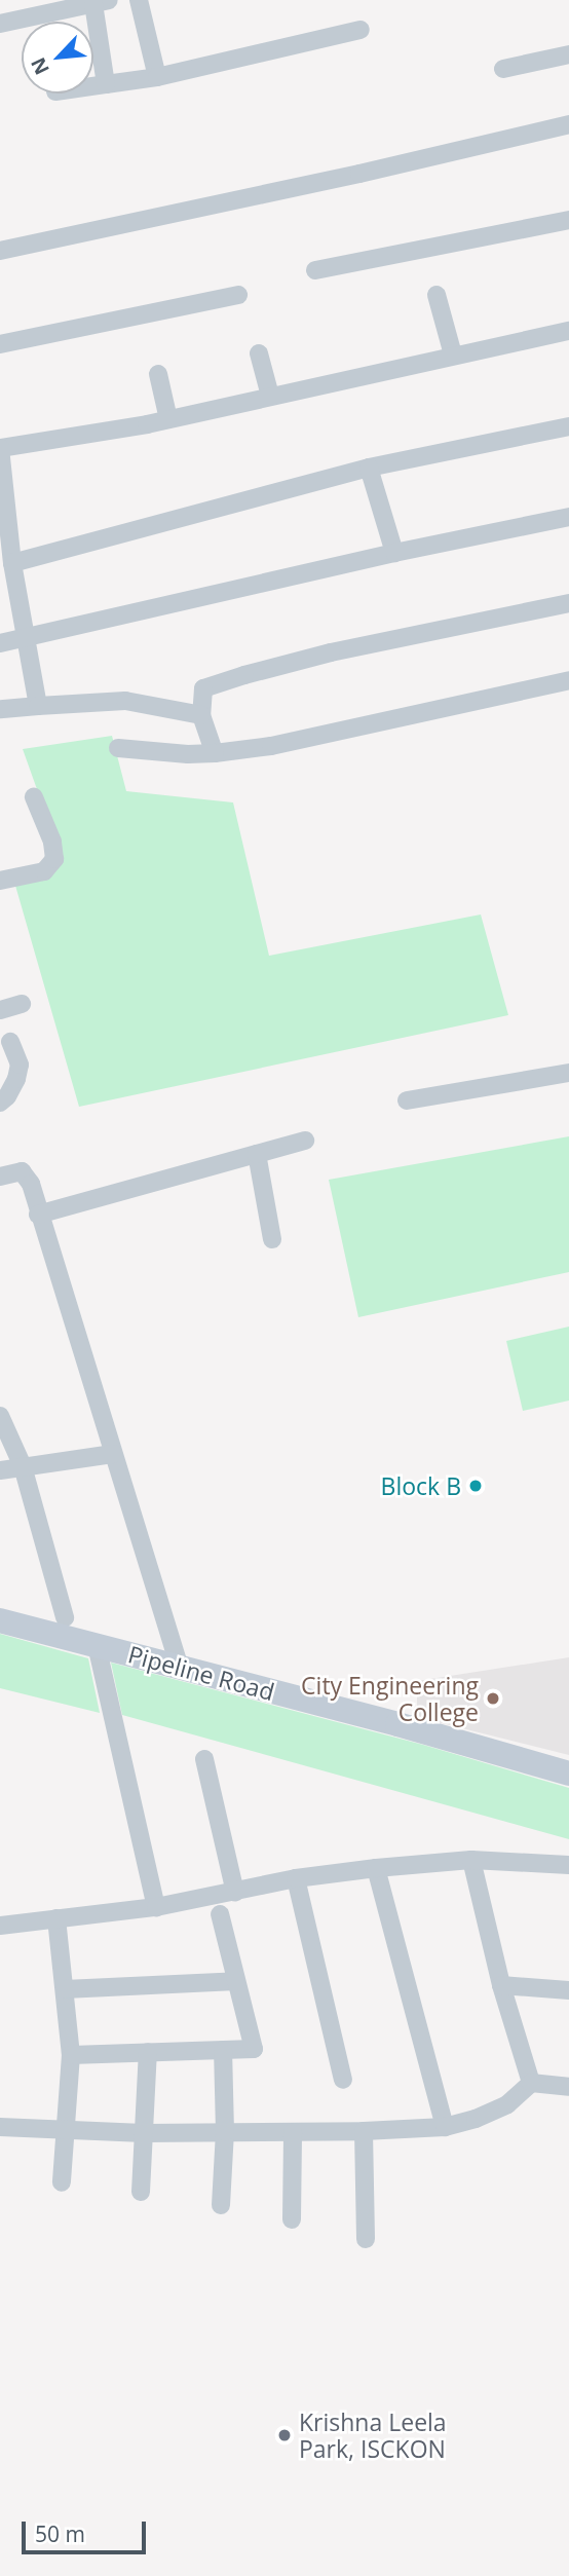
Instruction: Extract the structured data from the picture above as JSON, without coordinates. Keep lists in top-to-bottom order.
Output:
{
  "streets": {
    "street": ["Pipeline Road"]
  },
  "places": ["Block B", "City Engineering College", "Krishna Leela Park, ISCKON"],
  "scale_bar": "50 m",
  "north": "bottom left"
}
